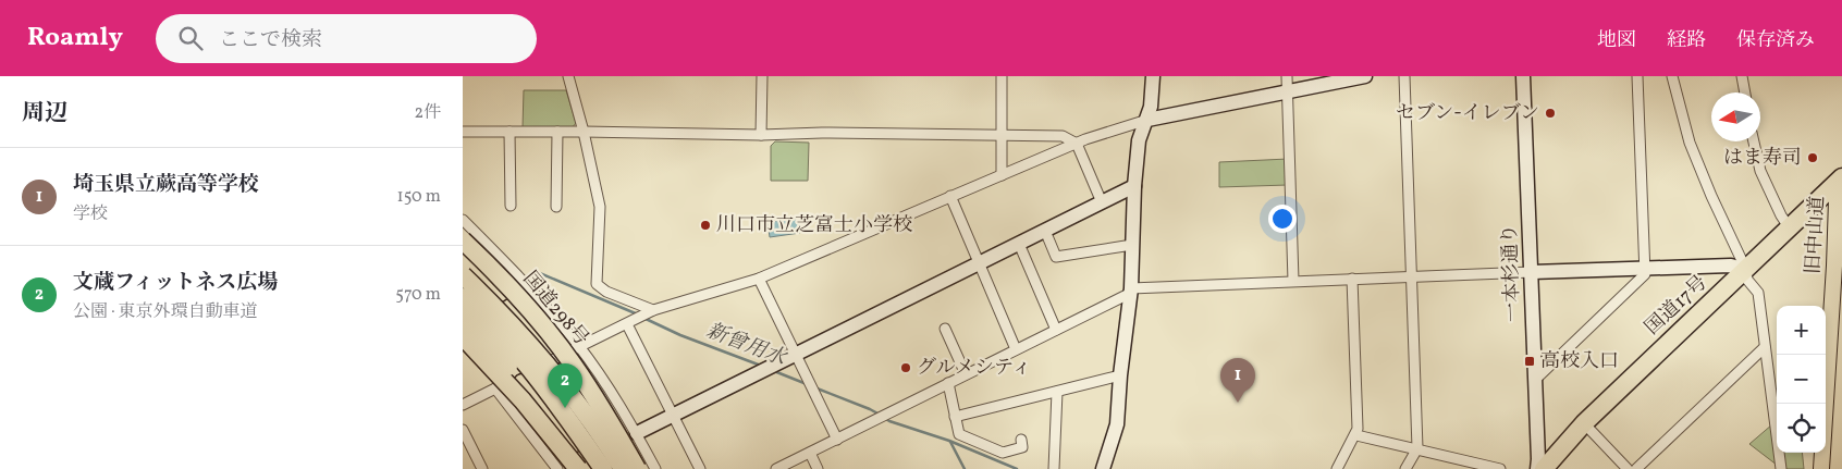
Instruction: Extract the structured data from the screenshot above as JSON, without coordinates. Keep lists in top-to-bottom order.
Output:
{
  "streets": {
    "highway": ["国道17号", "国道298号"],
    "main road": ["旧中山道"],
    "street": ["一本杉通り"]
  },
  "crossings": [
    ["旧中山道", "国道17号"]
  ],
  "water": ["新曾用水"],
  "places": {
    "other": [
      "セブン-イレブン",
      "はま寿司",
      "川口市立芝富士小学校",
      "グルメシティ"
    ],
    "transit": ["高校入口"]
  },
  "north": "left",
  "page": {
    "header": "Roamly",
    "search": "ここで検索",
    "nav": ["地図", "経路", "保存済み"],
    "heading": ["周辺", "2件"],
    "list": [
      {
        "mark": "1",
        "name": "埼玉県立蕨高等学校",
        "note": "学校",
        "value": "150 m"
      },
      {
        "mark": "2",
        "name": "文蔵フィットネス広場",
        "note": "公園 · 東京外環自動車道",
        "value": "570 m"
      }
    ],
    "map_buttons": ["+", "−"],
    "pins": ["1", "2"]
  }
}
